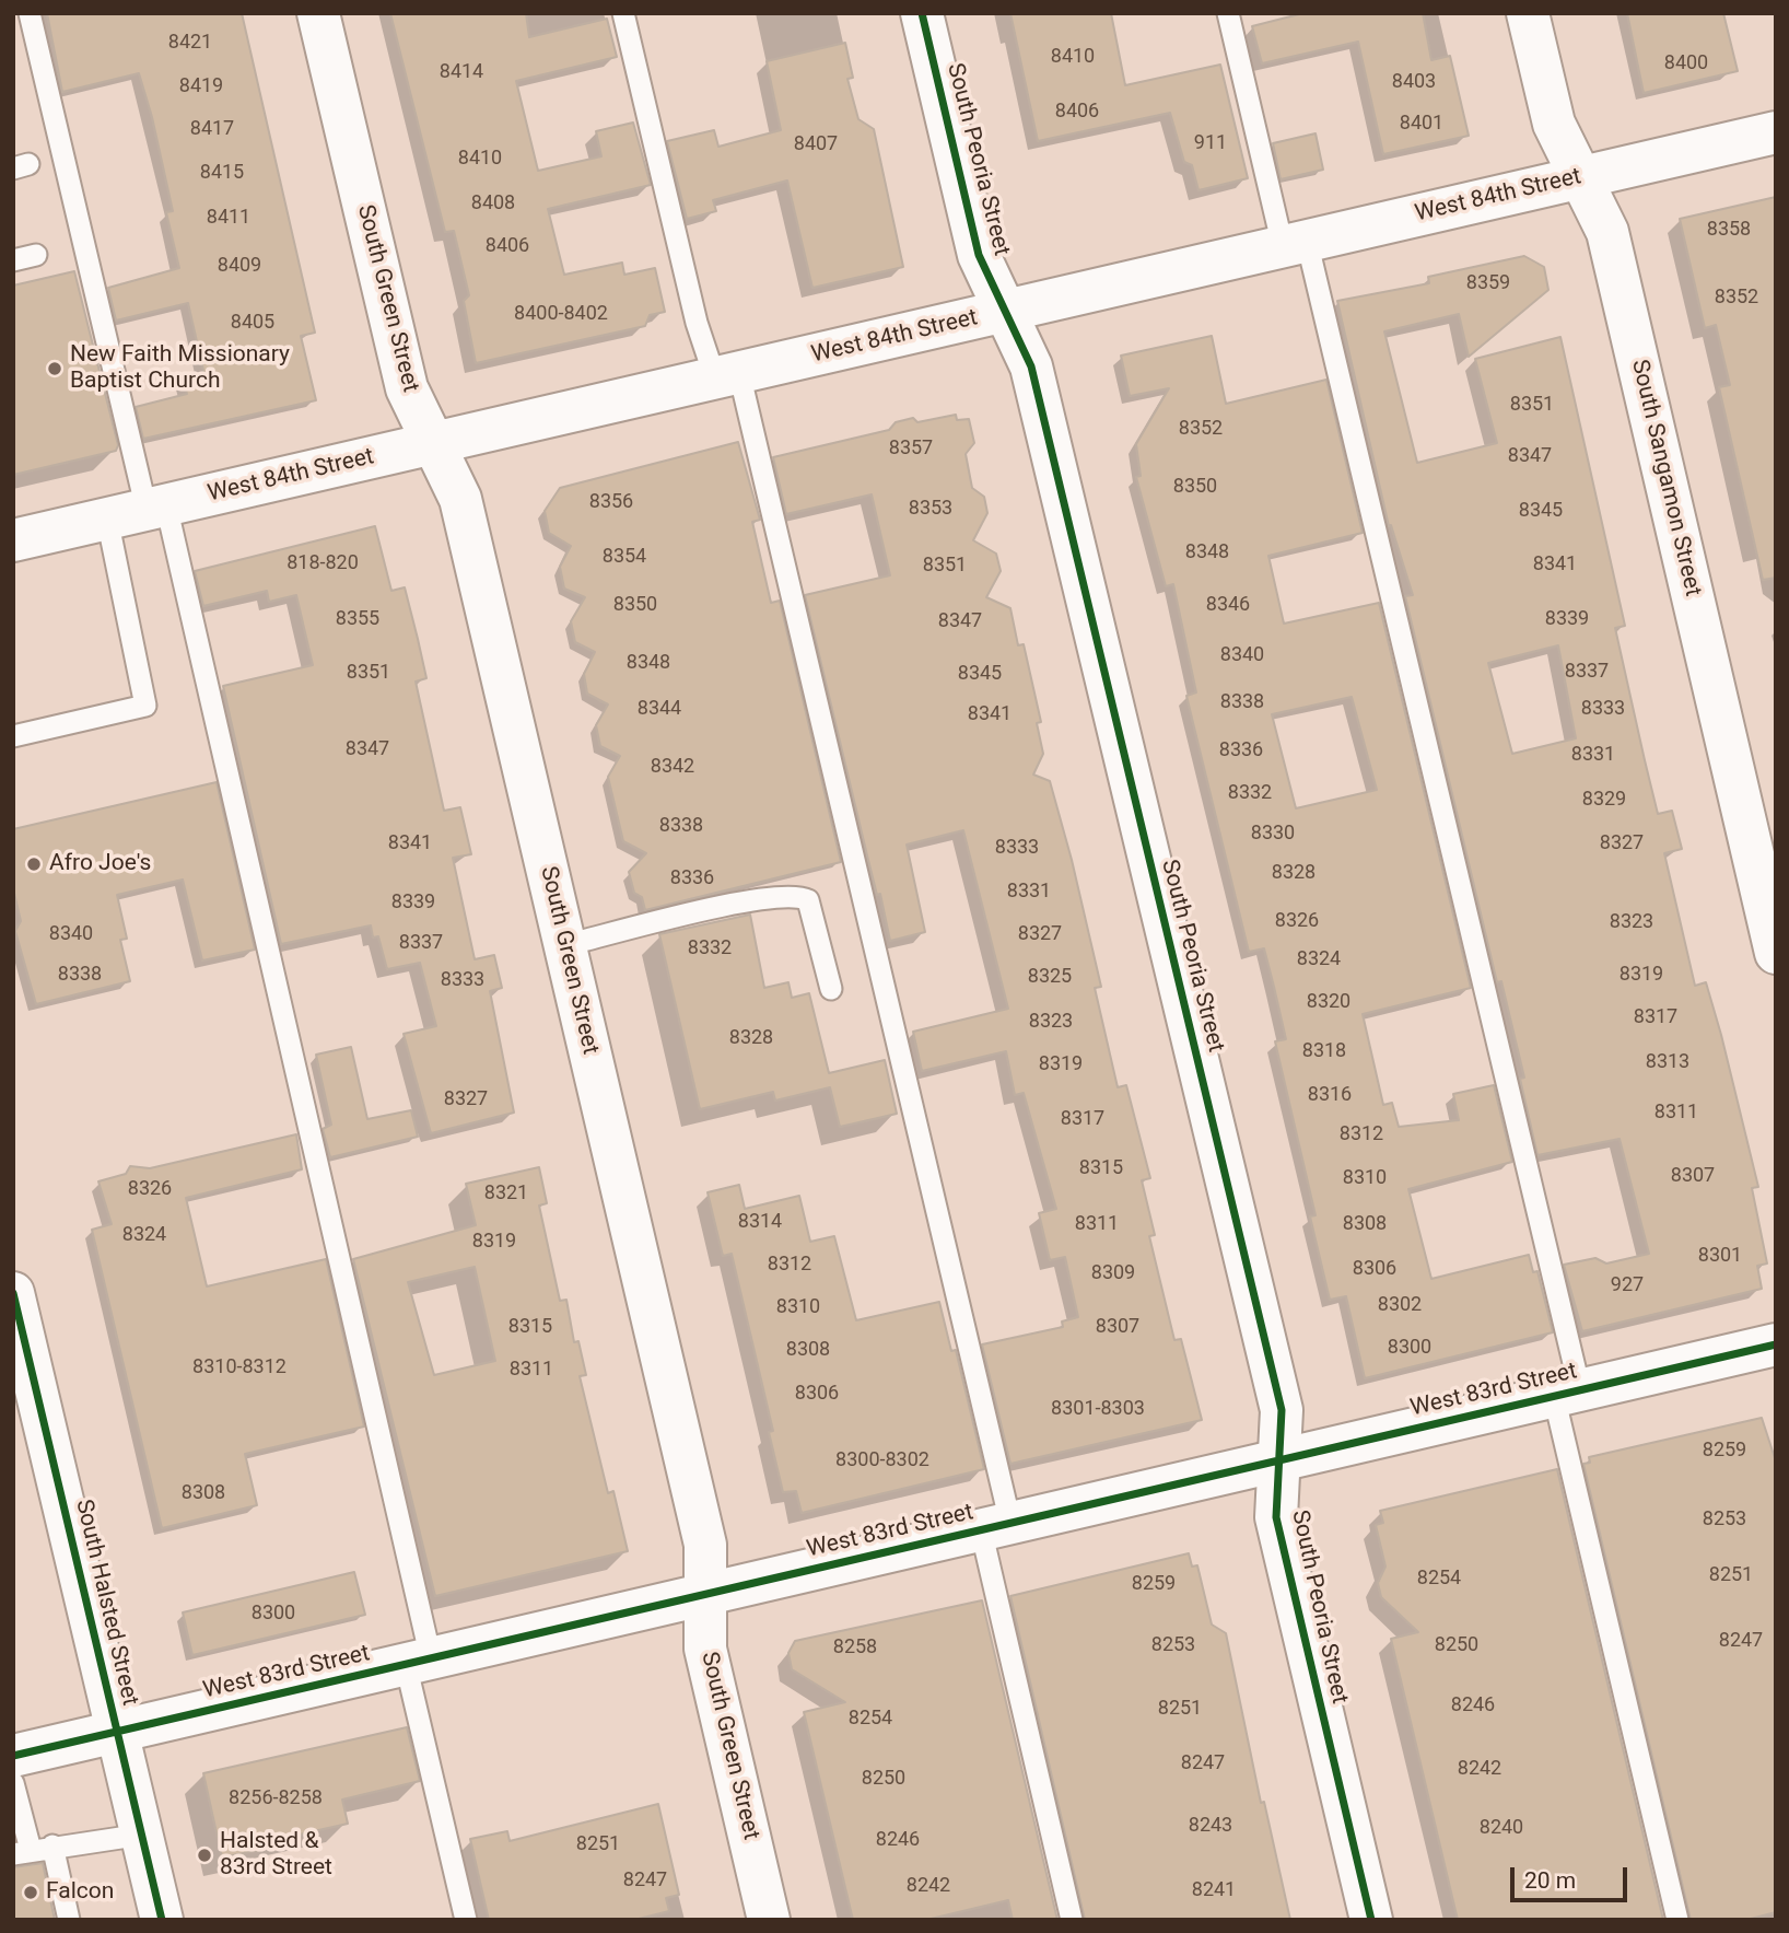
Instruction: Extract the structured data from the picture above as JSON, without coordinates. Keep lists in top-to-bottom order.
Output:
{
  "streets": {
    "street": [
      "South Peoria Street",
      "West 84th Street",
      "South Green Street",
      "South Sangamon Street",
      "West 83rd Street",
      "South Halsted Street"
    ]
  },
  "crossings": [
    ["South Peoria Street", "West 84th Street"],
    ["South Peoria Street", "West 83rd Street"],
    ["West 84th Street", "South Green Street"],
    ["West 84th Street", "South Sangamon Street"],
    ["South Green Street", "West 83rd Street"],
    ["West 83rd Street", "South Halsted Street"]
  ],
  "places": [
    "New Faith Missionary Baptist Church",
    "Afro Joe's",
    "Halsted & 83rd Street",
    "Falcon"
  ],
  "house_numbers": [
    "8421",
    "8410",
    "8400",
    "8414",
    "8403",
    "8419",
    "8406",
    "8401",
    "8417",
    "911",
    "8407",
    "8410",
    "8415",
    "8408",
    "8411",
    "8358",
    "8406",
    "8409",
    "8359",
    "8352",
    "8400-8402",
    "8405",
    "8351",
    "8352",
    "8357",
    "8347",
    "8350",
    "8356",
    "8353",
    "8345",
    "8348",
    "8354",
    "818-820",
    "8341",
    "8351",
    "8350",
    "8346",
    "8355",
    "8339",
    "8347",
    "8340",
    "8348",
    "8337",
    "8351",
    "8345",
    "8338",
    "8344",
    "8333",
    "8341",
    "8347",
    "8336",
    "8331",
    "8342",
    "8332",
    "8329",
    "8338",
    "8330",
    "8341",
    "8327",
    "8333",
    "8328",
    "8336",
    "8331",
    "8339",
    "8326",
    "8323",
    "8340",
    "8327",
    "8337",
    "8332",
    "8324",
    "8338",
    "8319",
    "8325",
    "8333",
    "8320",
    "8317",
    "8323",
    "8328",
    "8318",
    "8313",
    "8319",
    "8316",
    "8327",
    "8311",
    "8317",
    "8312",
    "8315",
    "8307",
    "8310",
    "8326",
    "8321",
    "8314",
    "8311",
    "8308",
    "8324",
    "8319",
    "8301",
    "8312",
    "8306",
    "8309",
    "927",
    "8302",
    "8310",
    "8315",
    "8307",
    "8300",
    "8308",
    "8310-8312",
    "8311",
    "8306",
    "8301-8303",
    "8259",
    "8300-8302",
    "8308",
    "8253",
    "8251",
    "8254",
    "8259",
    "8300",
    "8247",
    "8253",
    "8250",
    "8258",
    "8246",
    "8251",
    "8254",
    "8247",
    "8242",
    "8250",
    "8256-8258",
    "8243",
    "8240",
    "8246",
    "8251",
    "8247",
    "8242",
    "8241"
  ],
  "scale_bar": "20 m"
}
